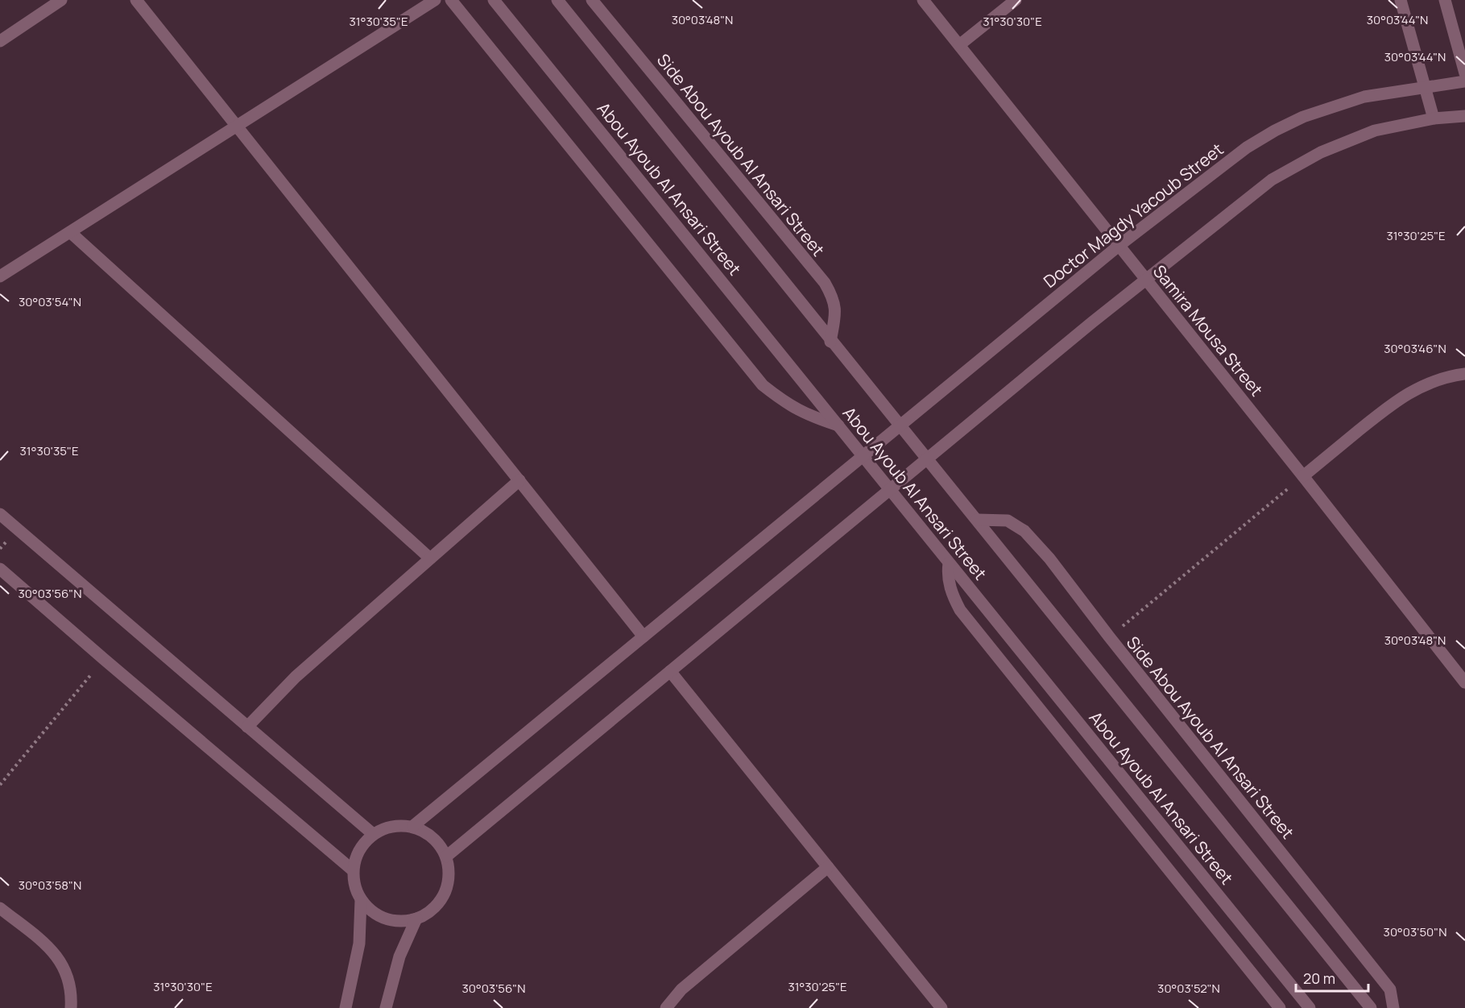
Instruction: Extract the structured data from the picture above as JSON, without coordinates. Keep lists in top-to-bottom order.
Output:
{
  "streets": {
    "street": [
      "Side Abou Ayoub Al Ansari Street",
      "Abou Ayoub Al Ansari Street",
      "Doctor Magdy Yacoub Street",
      "Samira Mousa Street"
    ]
  },
  "crossings": [
    ["Side Abou Ayoub Al Ansari Street", "Abou Ayoub Al Ansari Street"],
    ["Abou Ayoub Al Ansari Street", "Doctor Magdy Yacoub Street"],
    ["Doctor Magdy Yacoub Street", "Samira Mousa Street"]
  ],
  "scale_bar": "20 m",
  "coordinates": [
    "30°03'48\"N",
    "30°03'44\"N",
    "31°30'35\"E",
    "31°30'30\"E",
    "31°30'25\"E",
    "30°03'54\"N",
    "30°03'46\"N",
    "30°03'56\"N",
    "30°03'58\"N",
    "30°03'50\"N",
    "30°03'52\"N"
  ]
}
